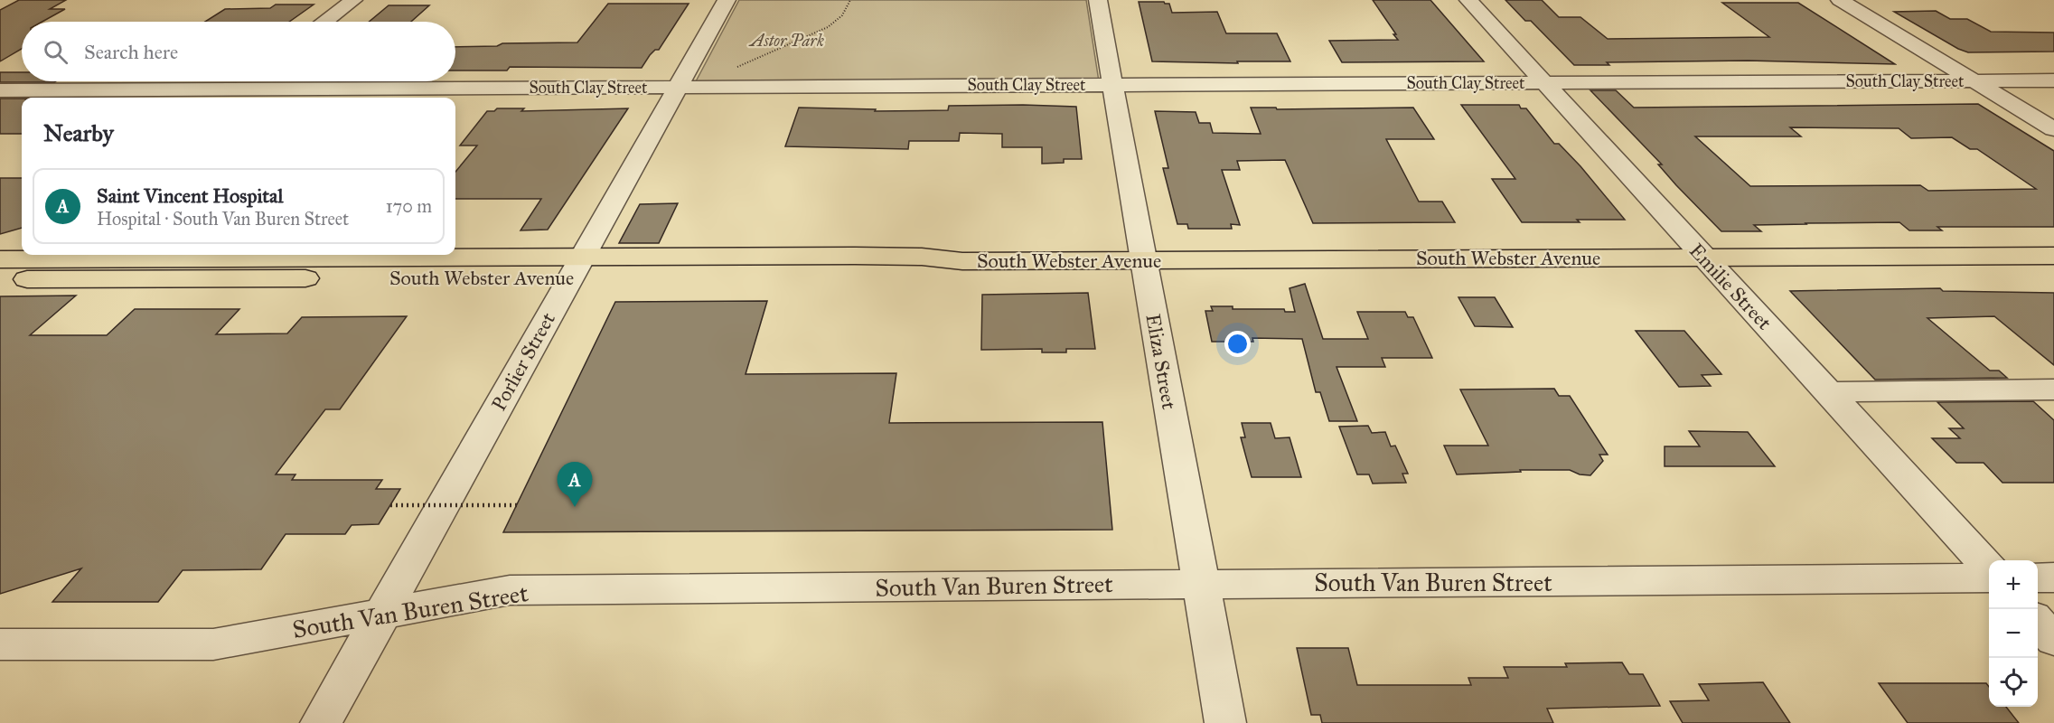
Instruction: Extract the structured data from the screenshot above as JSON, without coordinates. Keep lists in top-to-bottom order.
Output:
{
  "streets": {
    "main road": ["South Webster Avenue"],
    "street": [
      "South Clay Street",
      "Emilie Street",
      "Porlier Street",
      "Eliza Street",
      "South Van Buren Street"
    ]
  },
  "crossings": [
    ["South Clay Street", "Emilie Street"],
    ["South Clay Street", "Porlier Street"],
    ["South Clay Street", "Eliza Street"],
    ["South Webster Avenue", "Emilie Street"],
    ["South Webster Avenue", "Porlier Street"],
    ["South Webster Avenue", "Eliza Street"],
    ["Porlier Street", "South Van Buren Street"],
    ["Eliza Street", "South Van Buren Street"]
  ],
  "parks": ["Astor Park"],
  "page": {
    "search": "Search here",
    "heading": "Nearby",
    "list": [
      {
        "mark": "A",
        "name": "Saint Vincent Hospital",
        "note": "Hospital · South Van Buren Street",
        "value": "170 m"
      }
    ],
    "pins": "A",
    "map_buttons": ["+", "−"]
  }
}
